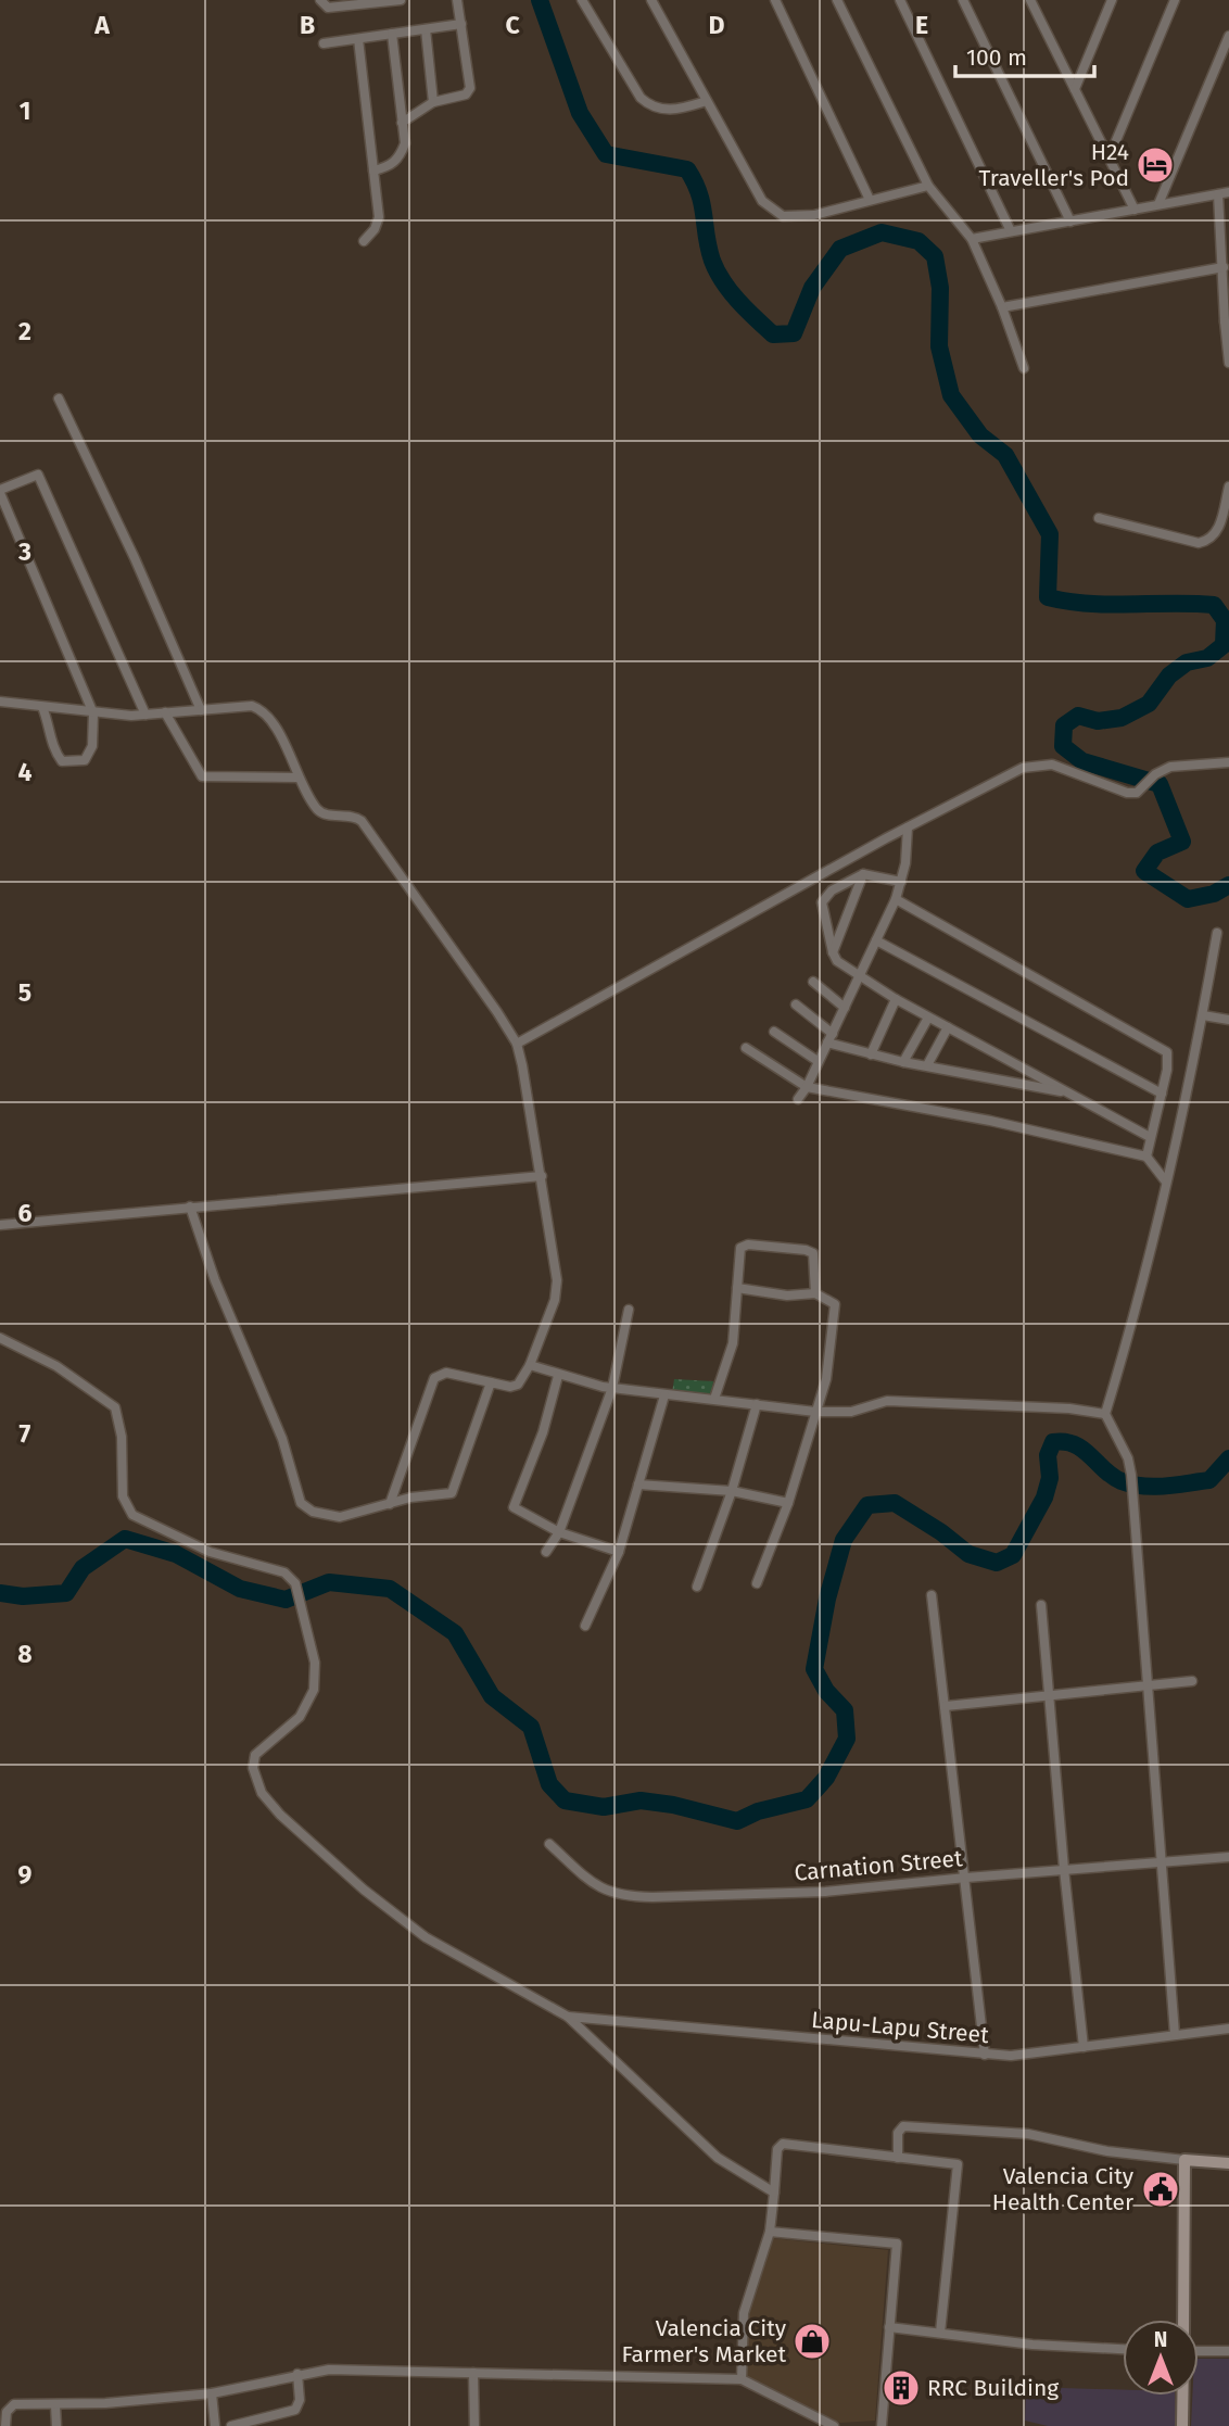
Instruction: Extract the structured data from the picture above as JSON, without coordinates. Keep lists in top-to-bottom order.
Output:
{
  "streets": {
    "street": ["Carnation Street", "Lapu-Lapu Street"]
  },
  "places": {
    "hotel": ["H24 Traveller's Pod"],
    "public building": ["Valencia City Health Center"],
    "shop": ["Valencia City Farmer's Market"],
    "building": ["RRC Building"]
  },
  "scale_bar": "100 m",
  "north": "top",
  "grid": {
    "columns": [
      "A",
      "B",
      "C",
      "D",
      "E"
    ],
    "rows": [
      "1",
      "2",
      "3",
      "4",
      "5",
      "6",
      "7",
      "8",
      "9"
    ]
  }
}
